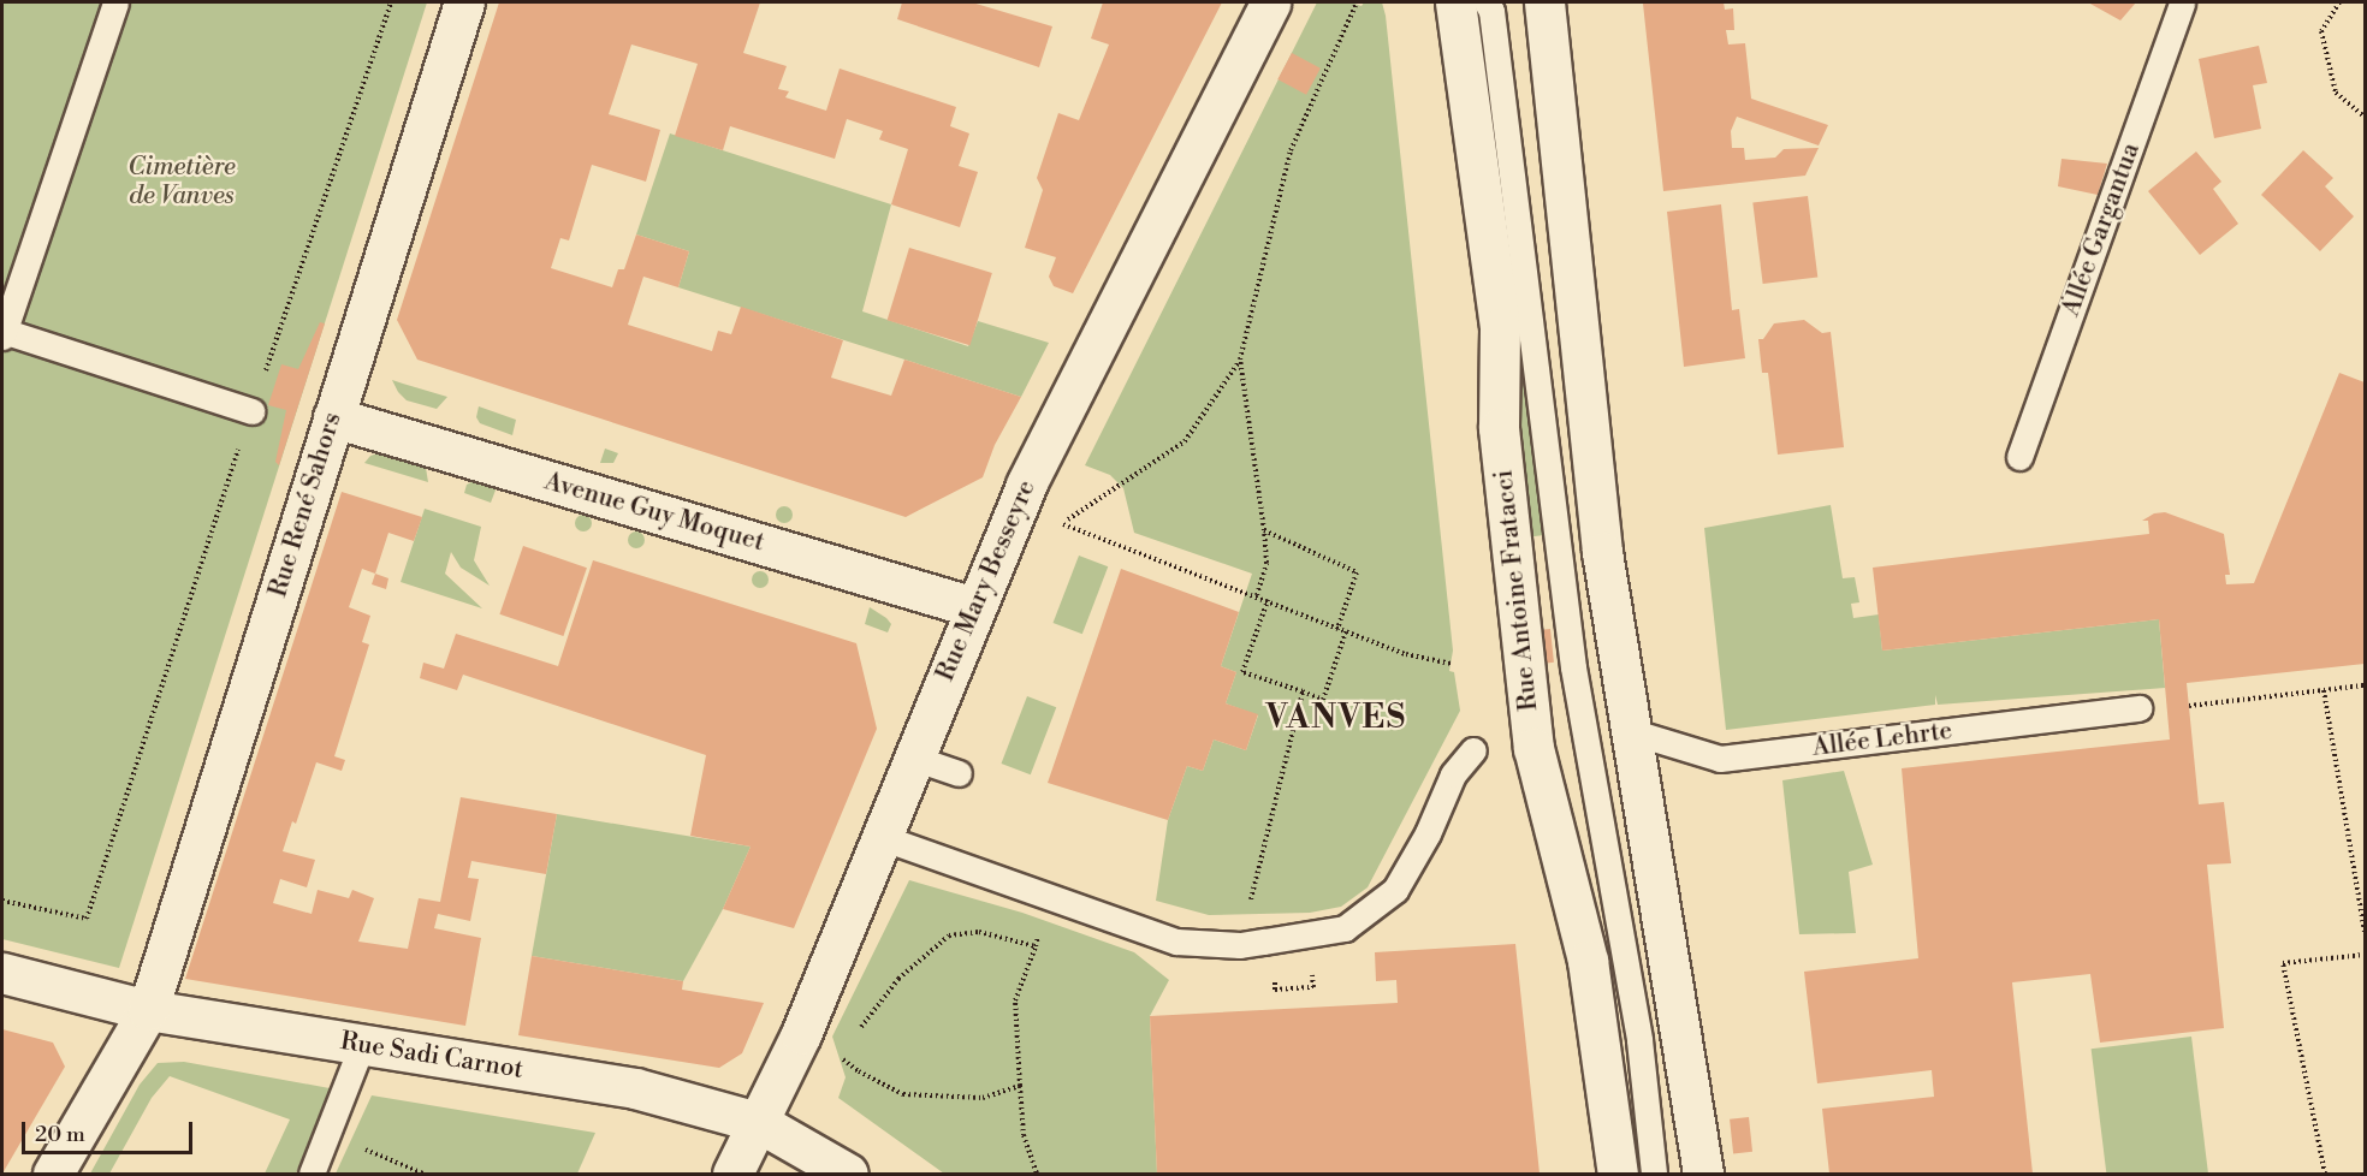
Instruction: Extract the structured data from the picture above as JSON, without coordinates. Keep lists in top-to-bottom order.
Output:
{
  "streets": {
    "street": [
      "Rue René Sahors",
      "Avenue Guy Moquet",
      "Rue Mary Besseyre",
      "Rue Antoine Fratacci",
      "Rue Sadi Carnot"
    ],
    "lane": ["Allée Gargantua", "Allée Lehrte"]
  },
  "crossings": [
    ["Rue René Sahors", "Avenue Guy Moquet"],
    ["Rue René Sahors", "Rue Sadi Carnot"],
    ["Avenue Guy Moquet", "Rue Mary Besseyre"],
    ["Rue Mary Besseyre", "Rue Sadi Carnot"]
  ],
  "districts": ["VANVES"],
  "parks": ["Cimetière de Vanves"],
  "scale_bar": "20 m"
}
